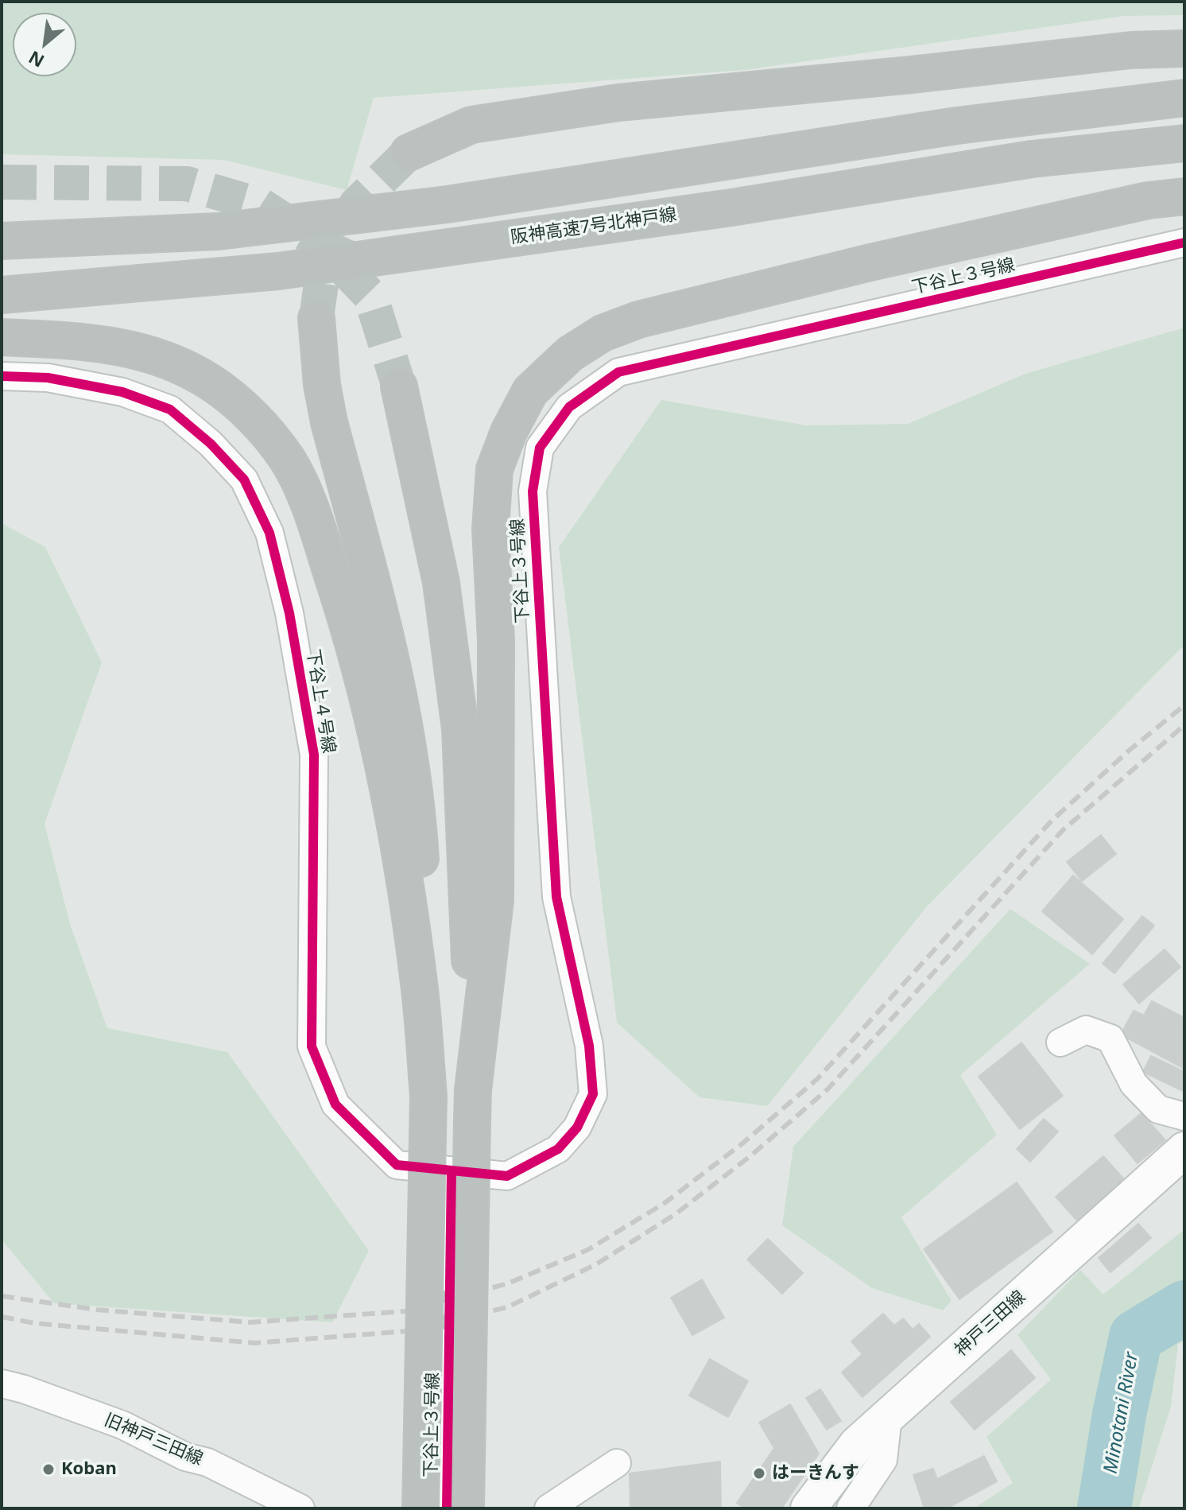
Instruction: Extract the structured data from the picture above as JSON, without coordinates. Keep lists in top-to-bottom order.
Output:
{
  "streets": {
    "highway": ["阪神高速7号北神戸線"],
    "street": [
      "下谷上３号線",
      "下谷上４号線",
      "神戸三田線",
      "旧神戸三田線"
    ]
  },
  "crossings": [
    ["下谷上３号線", "下谷上４号線"]
  ],
  "water": ["Minotani River"],
  "places": ["Koban", "はーきんす"],
  "north": "bottom left"
}
